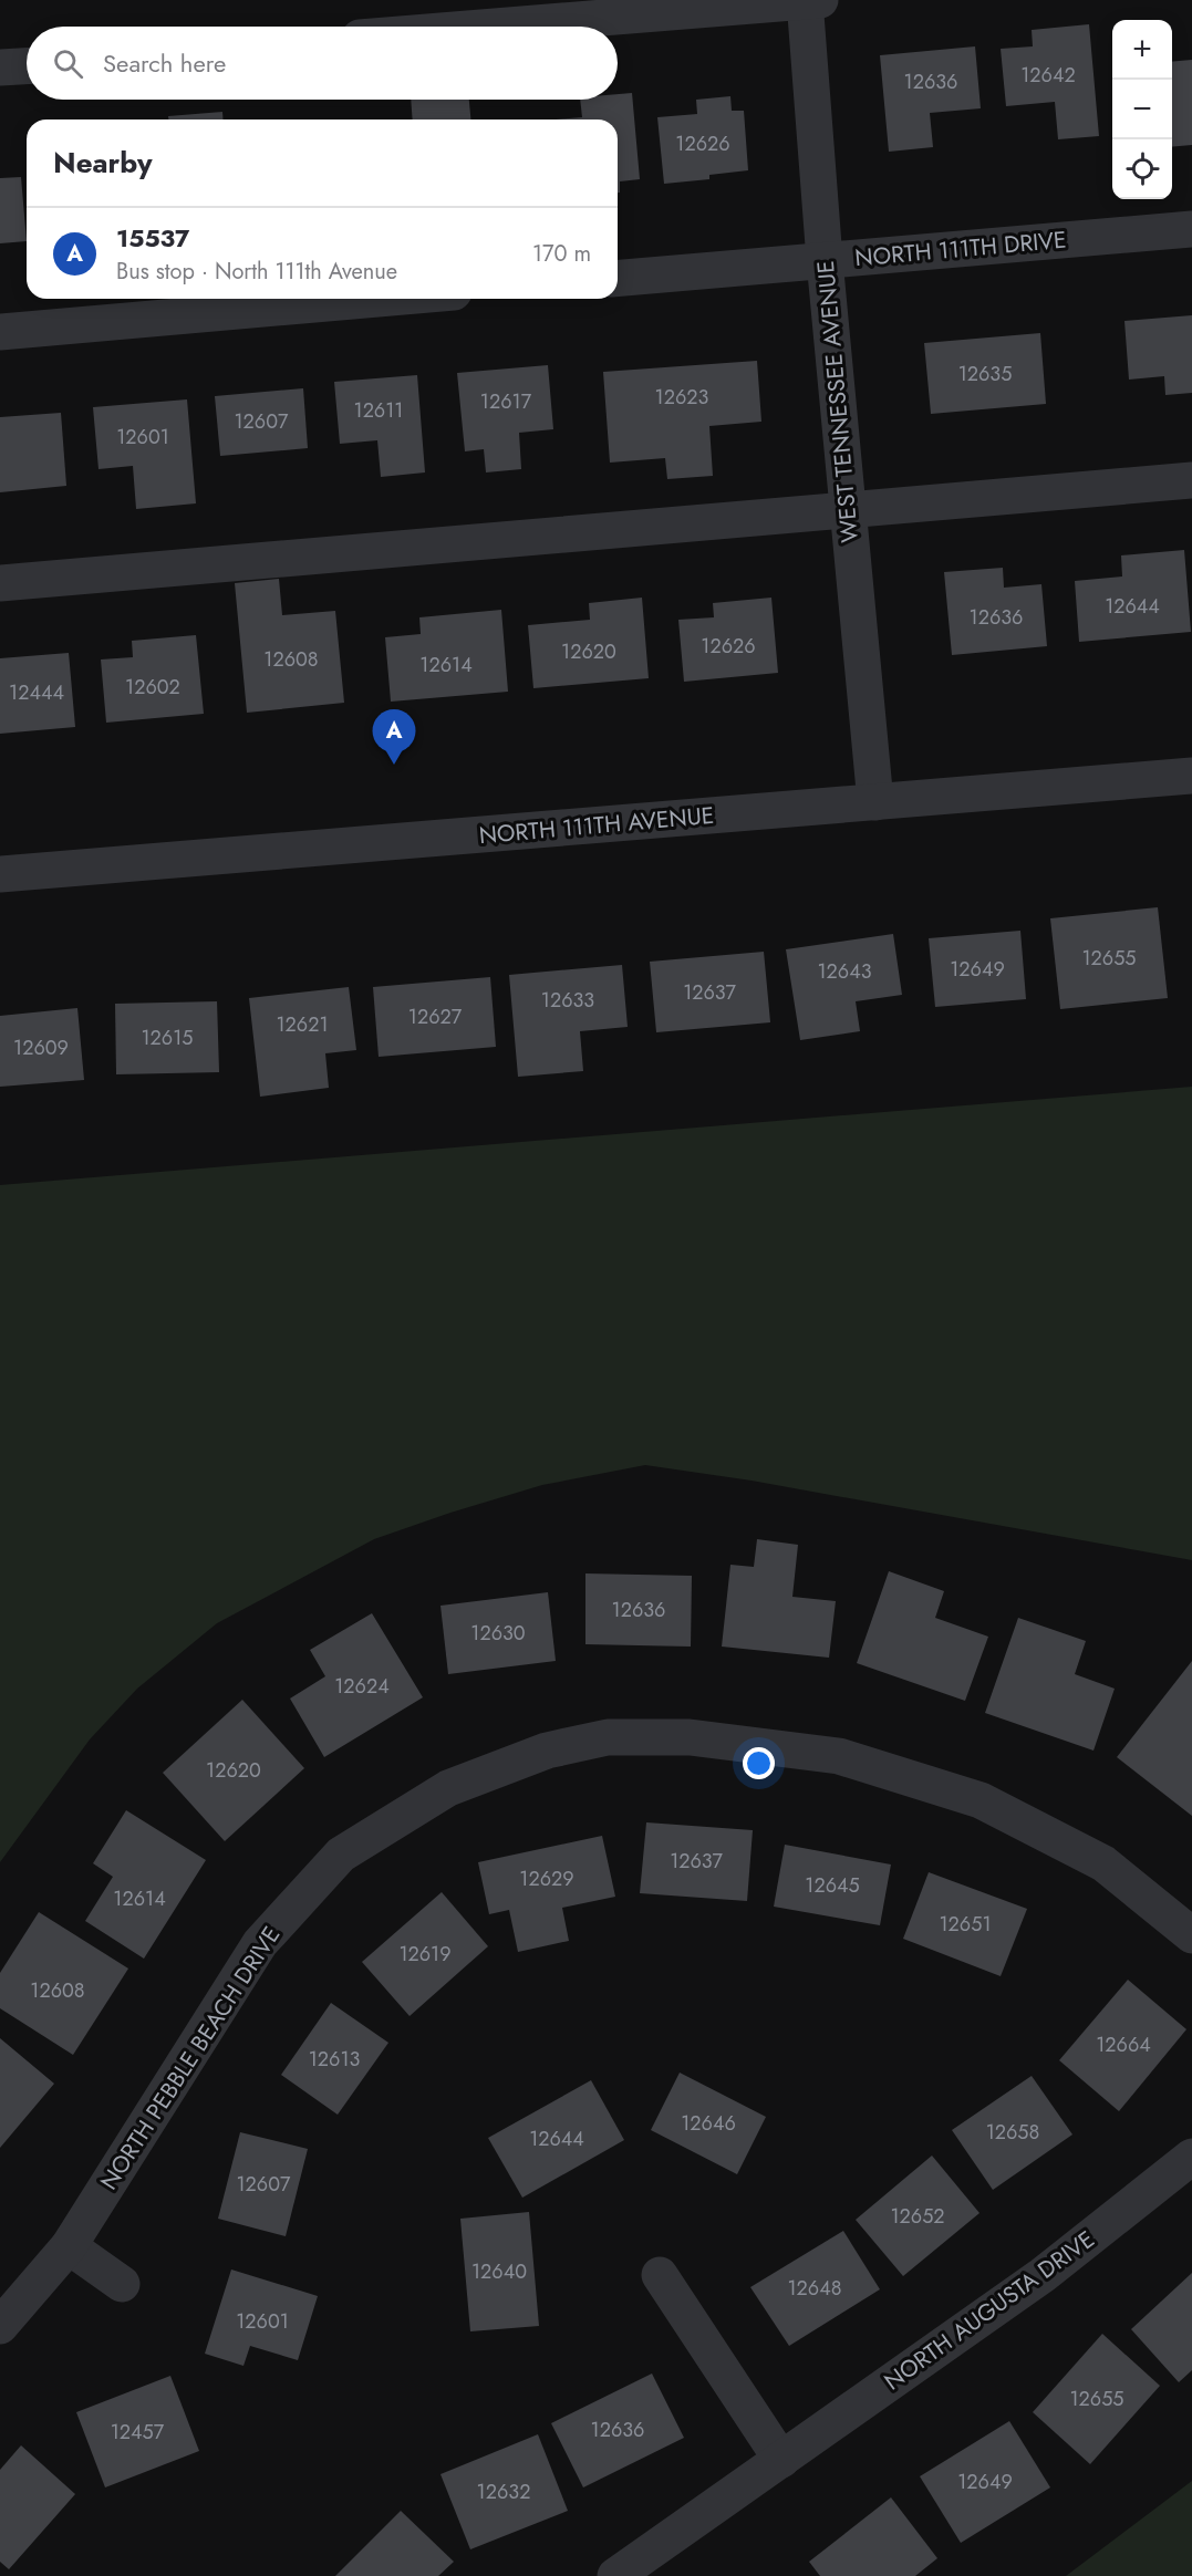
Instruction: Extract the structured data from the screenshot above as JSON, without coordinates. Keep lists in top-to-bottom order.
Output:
{
  "streets": {
    "street": [
      "NORTH 111TH DRIVE",
      "WEST TENNESSEE AVENUE",
      "NORTH 111TH AVENUE",
      "NORTH PEBBLE BEACH DRIVE",
      "NORTH AUGUSTA DRIVE"
    ]
  },
  "crossings": [
    ["NORTH 111TH DRIVE", "WEST TENNESSEE AVENUE"],
    ["WEST TENNESSEE AVENUE", "NORTH 111TH AVENUE"]
  ],
  "house_numbers": [
    "12642",
    "12636",
    "12626",
    "12635",
    "12623",
    "12617",
    "12611",
    "12607",
    "12601",
    "12644",
    "12636",
    "12626",
    "12620",
    "12608",
    "12614",
    "12602",
    "12444",
    "12655",
    "12649",
    "12643",
    "12637",
    "12633",
    "12627",
    "12621",
    "12615",
    "12609",
    "12636",
    "12630",
    "12624",
    "12620",
    "12637",
    "12629",
    "12645",
    "12614",
    "12651",
    "12619",
    "12608",
    "12664",
    "12613",
    "12646",
    "12658",
    "12644",
    "12607",
    "12652",
    "12640",
    "12648",
    "12601",
    "12655",
    "12636",
    "12457",
    "12649",
    "12632"
  ],
  "page": {
    "map_buttons": ["+", "−"],
    "search": "Search here",
    "heading": "Nearby",
    "list": [
      {
        "mark": "A",
        "name": "15537",
        "note": "Bus stop · North 111th Avenue",
        "value": "170 m"
      }
    ],
    "pins": "A"
  }
}
